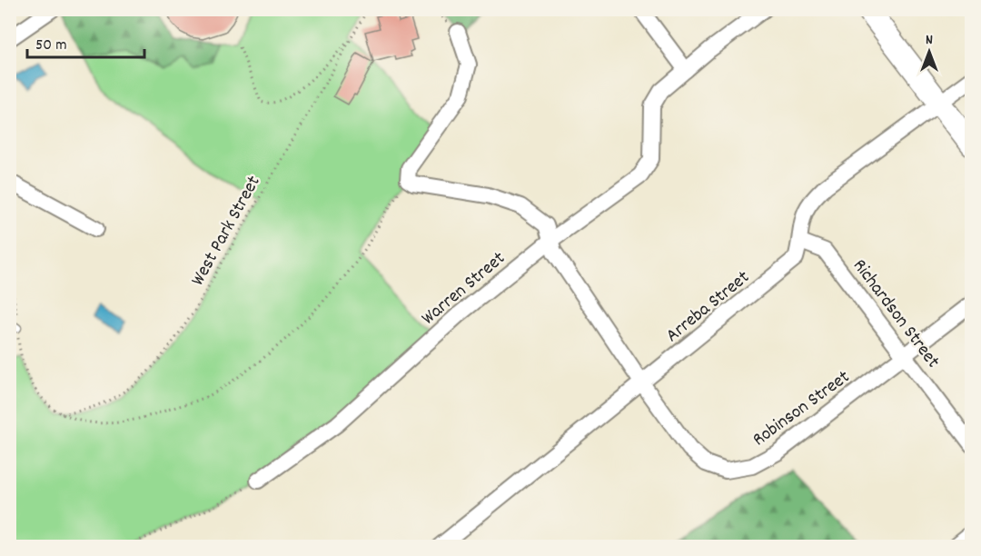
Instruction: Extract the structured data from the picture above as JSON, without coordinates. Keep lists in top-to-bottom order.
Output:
{
  "streets": {
    "street": [
      "Warren Street",
      "Arreba Street",
      "Richardson Street",
      "Robinson Street"
    ],
    "path": ["West Park Street"]
  },
  "crossings": [
    ["Warren Street", "Robinson Street"],
    ["Arreba Street", "Richardson Street"],
    ["Arreba Street", "Robinson Street"],
    ["Richardson Street", "Robinson Street"]
  ],
  "scale_bar": "50 m",
  "north": "top"
}
